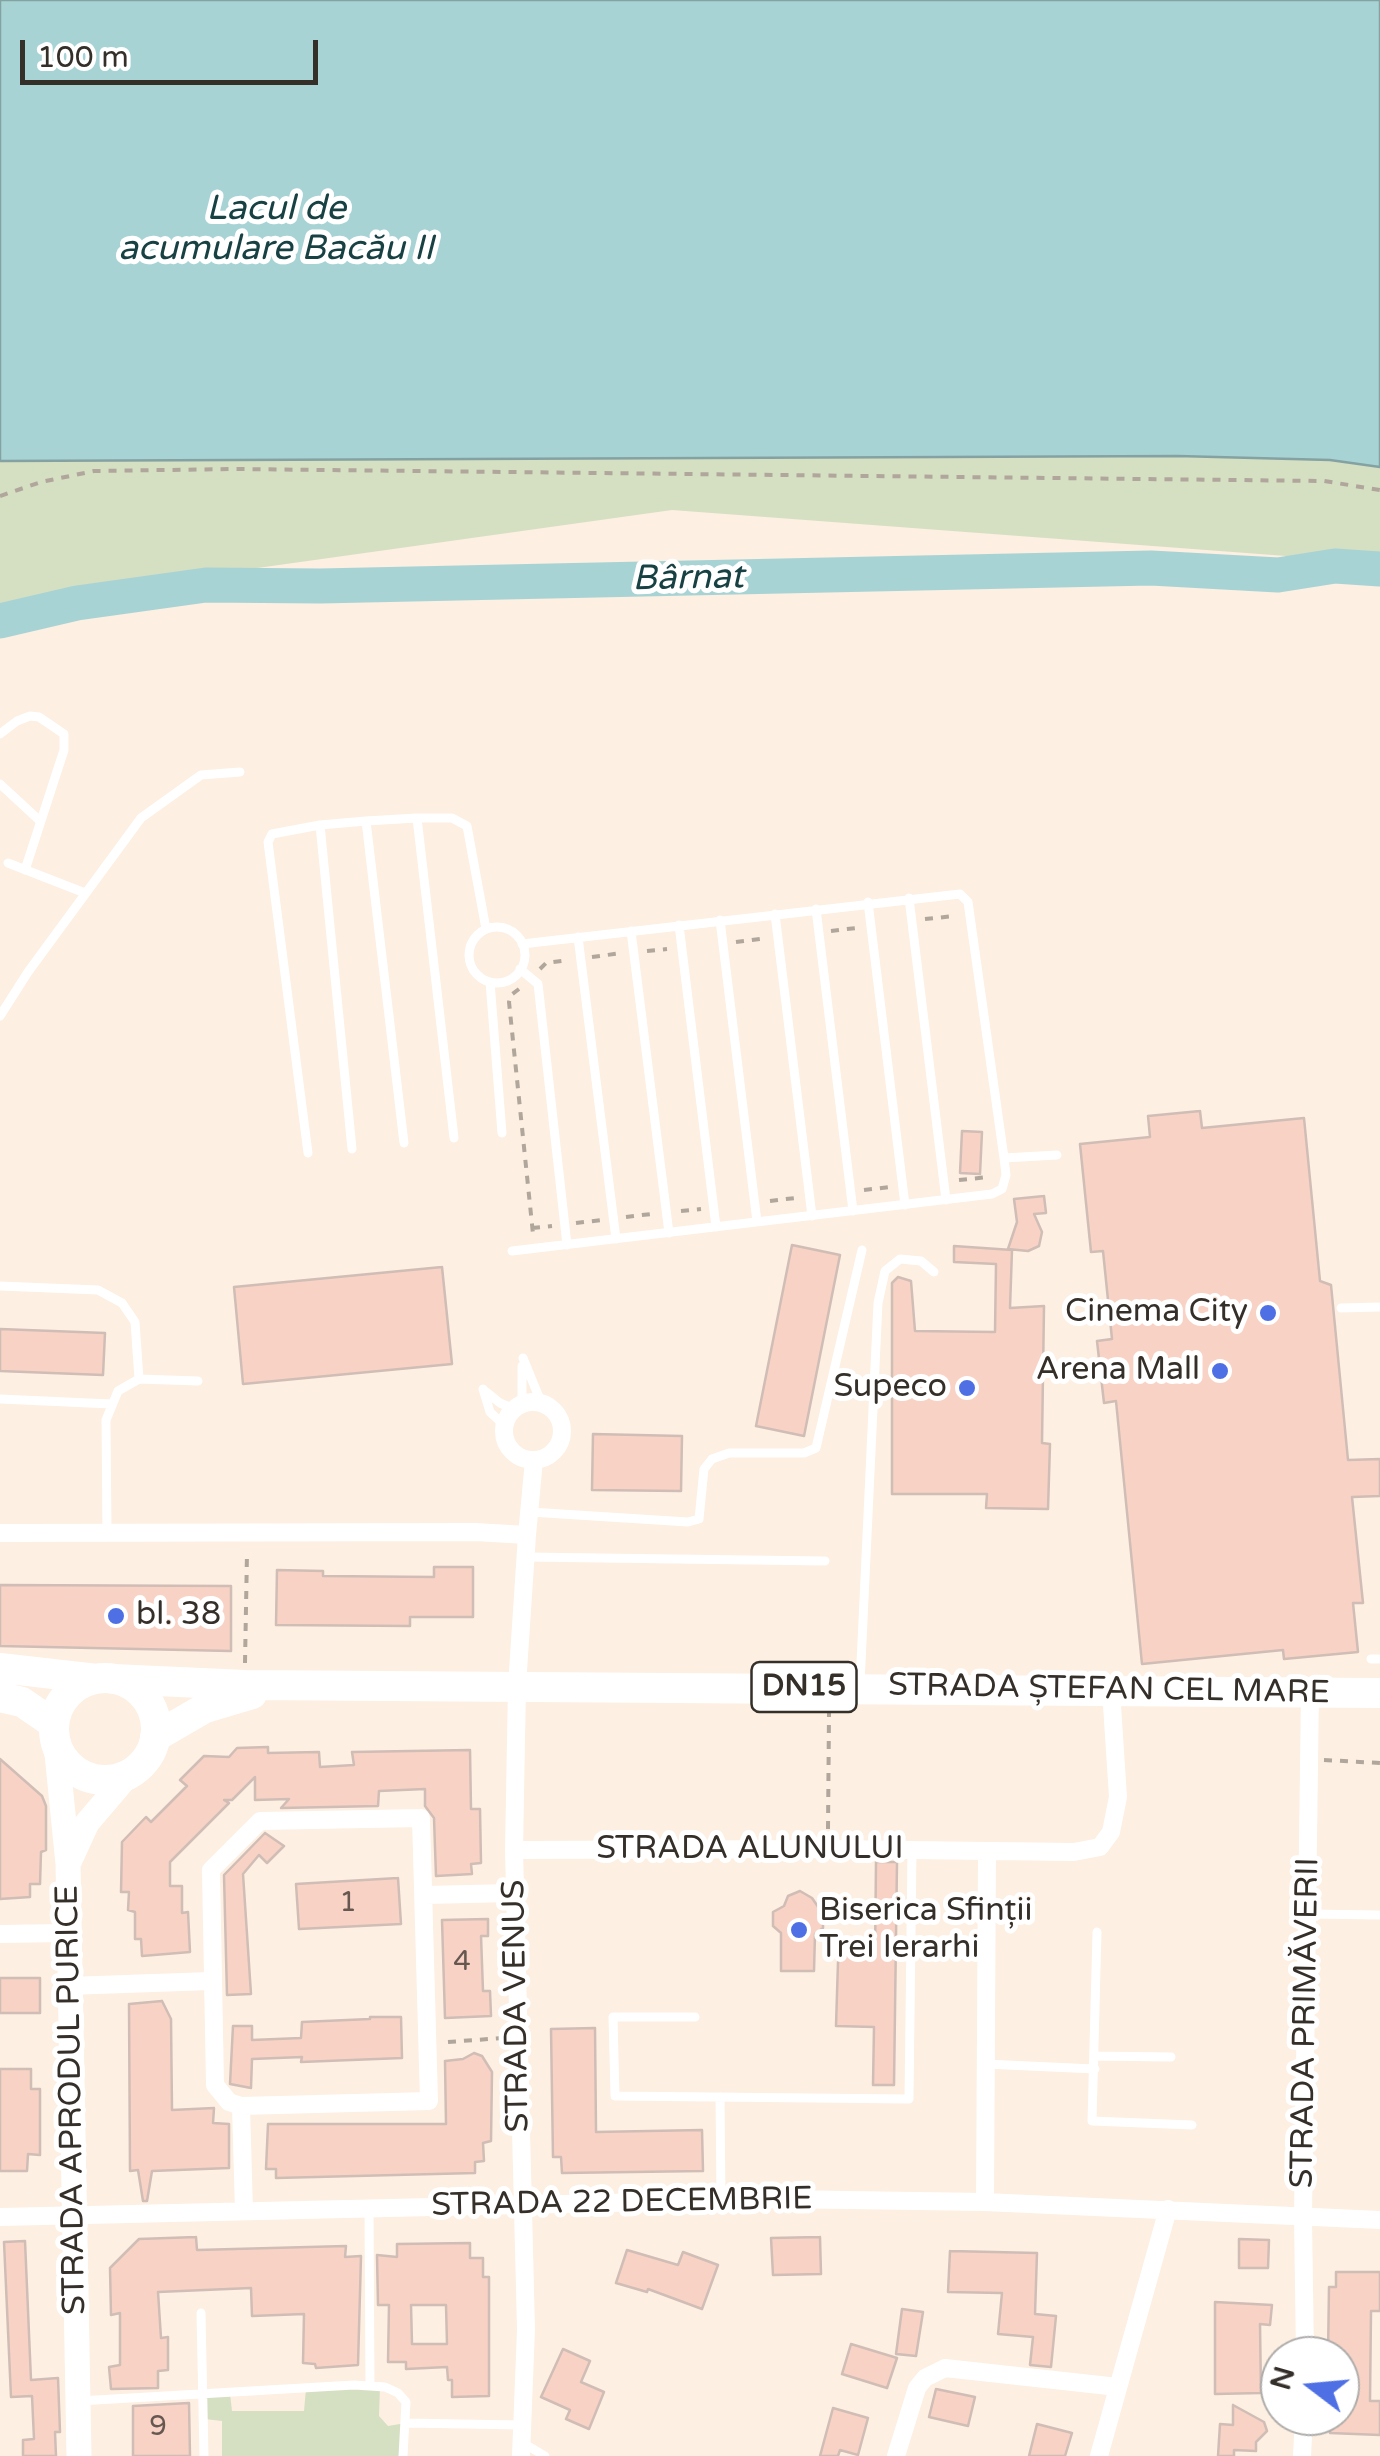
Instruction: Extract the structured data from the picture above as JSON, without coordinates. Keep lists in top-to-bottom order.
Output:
{
  "streets": {
    "main road": ["DN15", "STRADA ȘTEFAN CEL MARE"],
    "street": [
      "STRADA ALUNULUI",
      "STRADA VENUS",
      "STRADA PRIMĂVERII",
      "STRADA APRODUL PURICE",
      "STRADA 22 DECEMBRIE"
    ]
  },
  "crossings": [
    ["DN15", "STRADA ȘTEFAN CEL MARE"],
    ["DN15", "STRADA APRODUL PURICE"],
    ["STRADA ȘTEFAN CEL MARE", "STRADA ALUNULUI"],
    ["STRADA ȘTEFAN CEL MARE", "STRADA VENUS"],
    ["STRADA ȘTEFAN CEL MARE", "STRADA PRIMĂVERII"],
    ["STRADA ALUNULUI", "STRADA VENUS"],
    ["STRADA VENUS", "STRADA 22 DECEMBRIE"],
    ["STRADA PRIMĂVERII", "STRADA 22 DECEMBRIE"],
    ["STRADA APRODUL PURICE", "STRADA 22 DECEMBRIE"]
  ],
  "water": ["Lacul de acumulare Bacău II", "Bârnat"],
  "places": [
    "Cinema City",
    "Arena Mall",
    "Supeco",
    "bl. 38",
    "Biserica Sfinții Trei Ierarhi"
  ],
  "house_numbers": ["1", "4", "9"],
  "scale_bar": "100 m",
  "north": "left"
}
